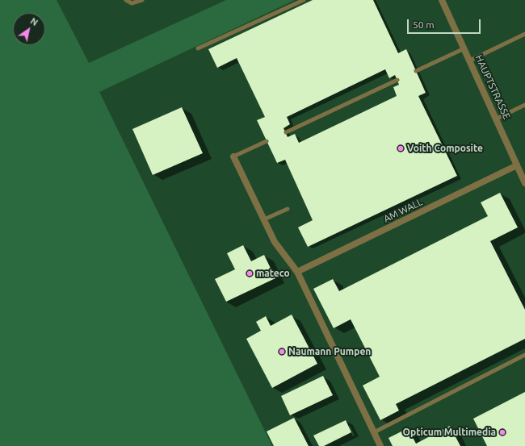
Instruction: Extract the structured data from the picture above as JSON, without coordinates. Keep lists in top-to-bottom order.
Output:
{
  "streets": {
    "street": ["HAUPTSTRASSE", "AM WALL"]
  },
  "crossings": [
    ["HAUPTSTRASSE", "AM WALL"]
  ],
  "places": [
    "Voith Composite",
    "mateco",
    "Naumann Pumpen",
    "Opticum Multimedia"
  ],
  "scale_bar": "50 m",
  "north": "top right"
}
